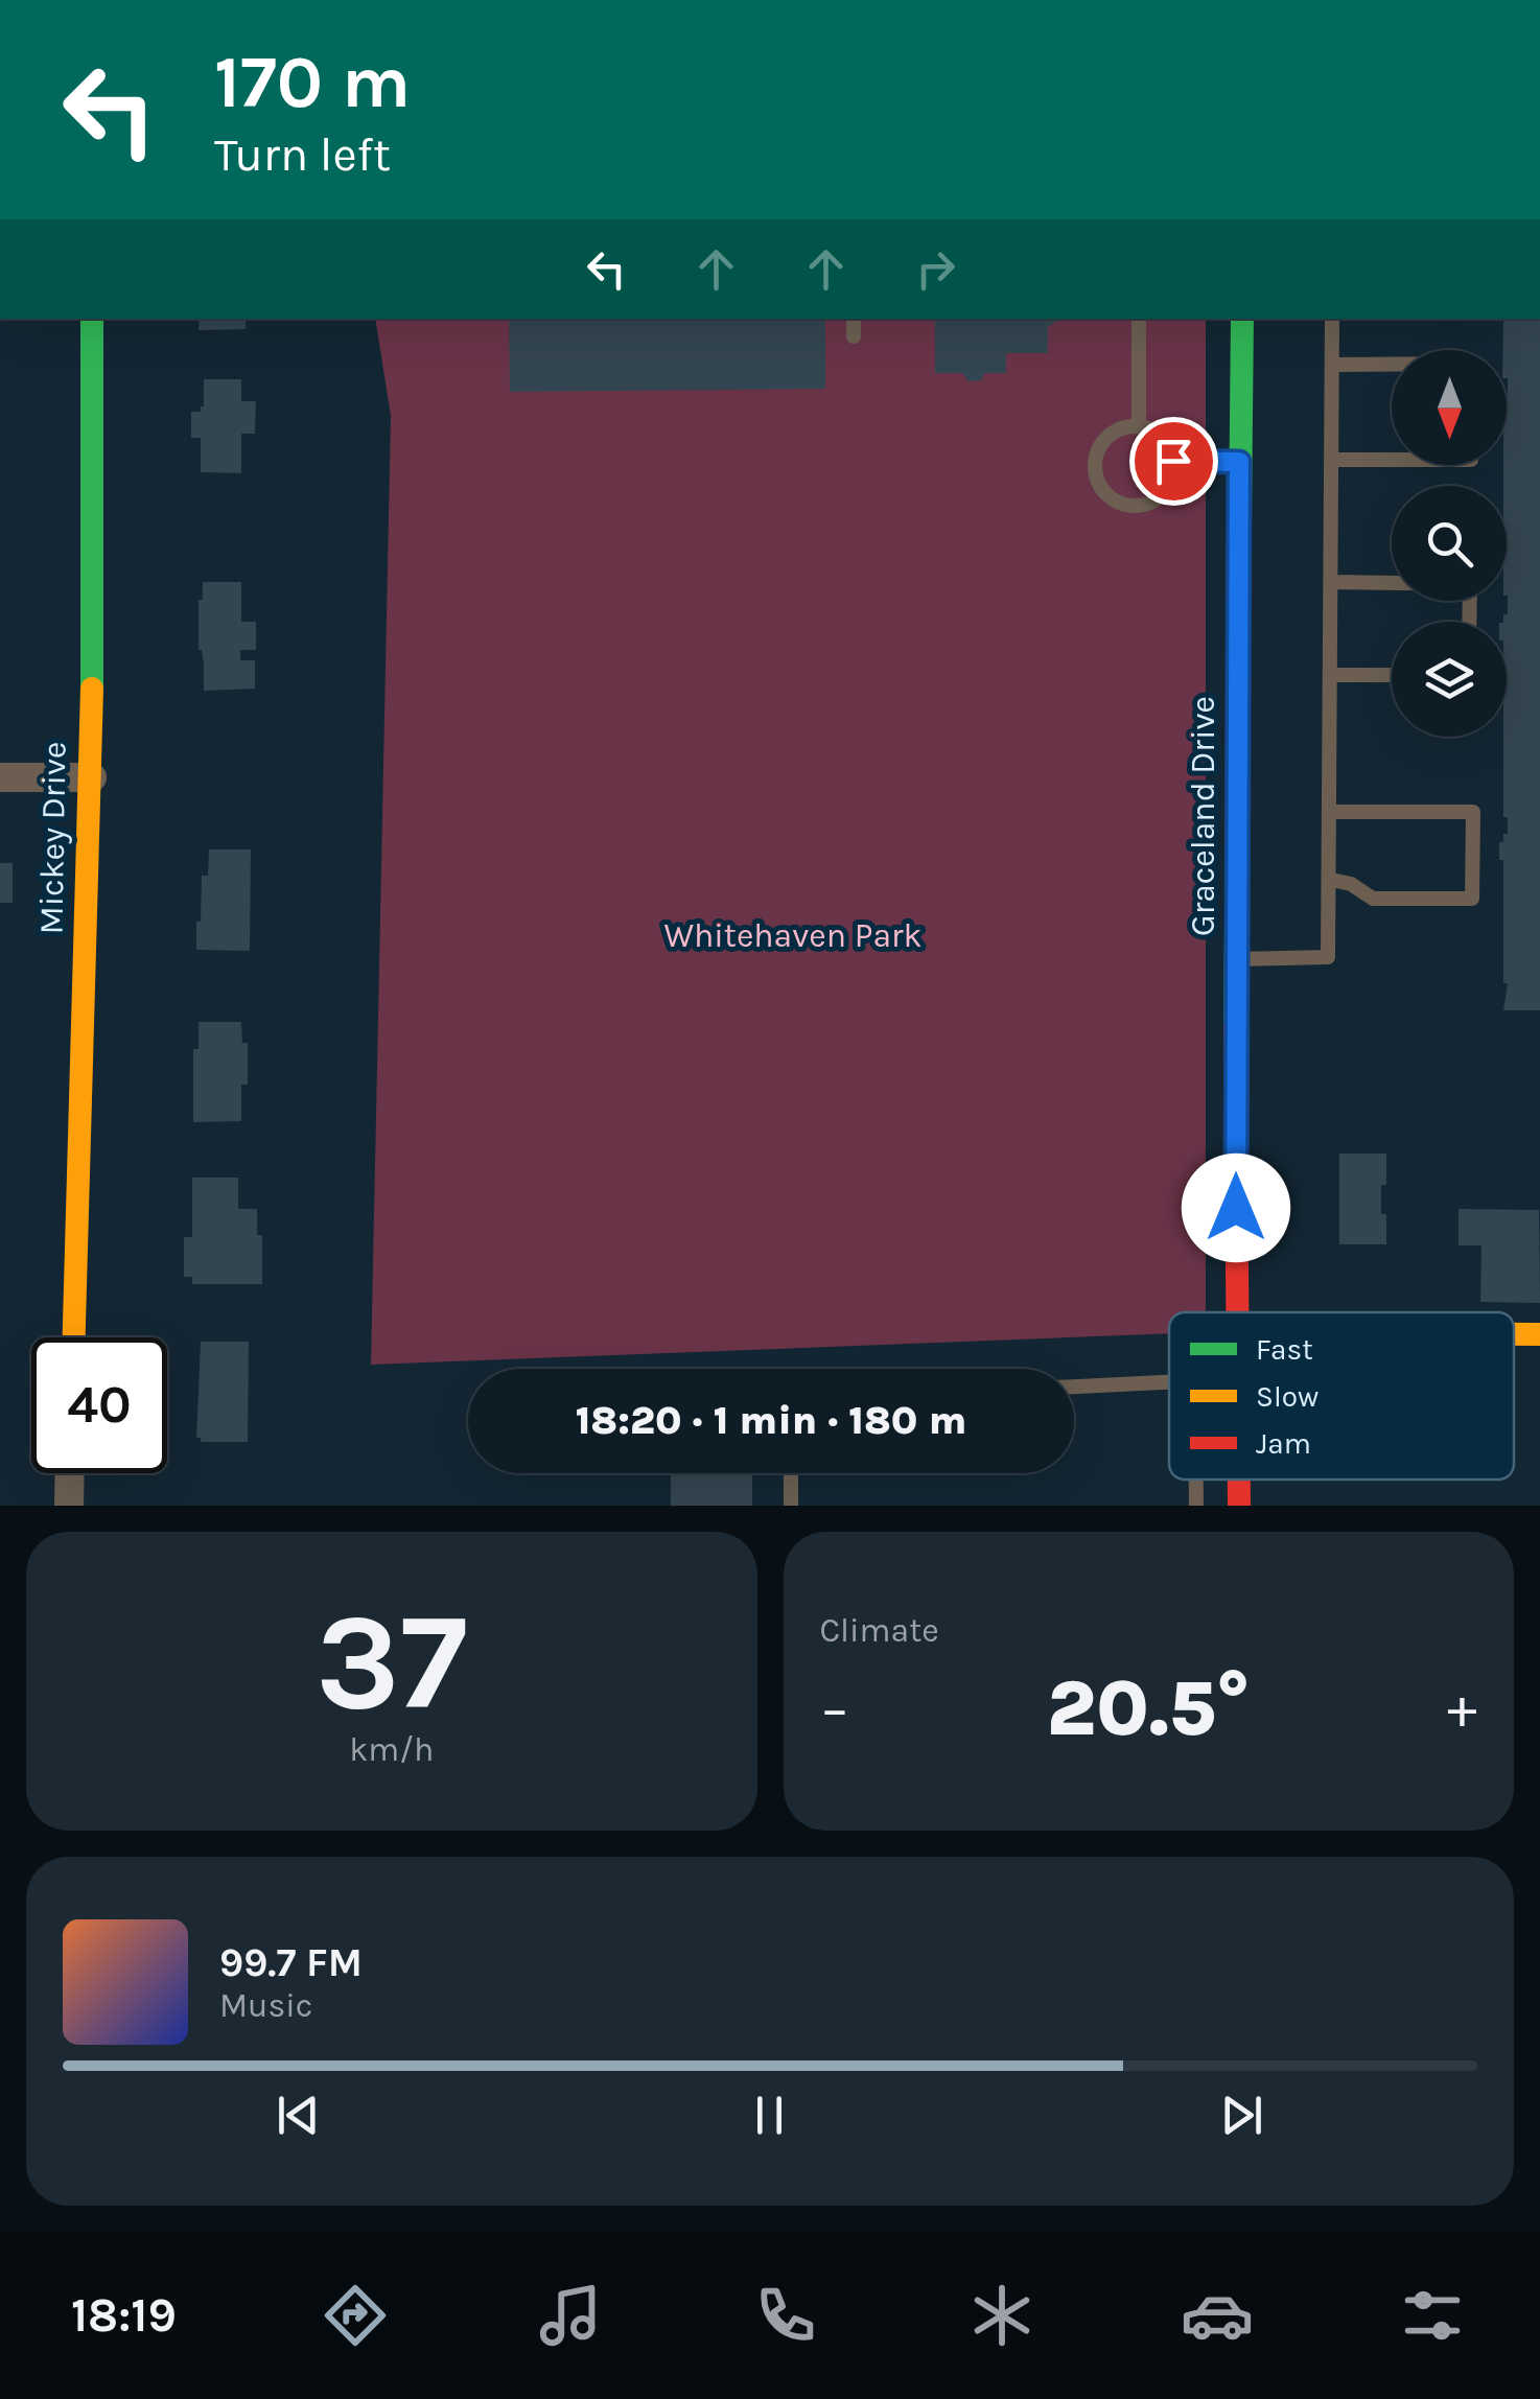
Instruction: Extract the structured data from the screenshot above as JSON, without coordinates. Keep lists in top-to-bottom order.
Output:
{
  "streets": {
    "street": ["Graceland Drive", "Mickey Drive"]
  },
  "parks": ["Whitehaven Park"],
  "legend": ["Fast", "Slow", "Jam"],
  "north": "bottom",
  "page": {
    "turn": ["170 m", "Turn left"],
    "limit": "40",
    "trip": "18:20 · 1 min · 180 m",
    "tile": [
      ["37", "km/h"],
      "Climate"
    ],
    "heat": ["−", "20.5°", "+"],
    "song": ["99.7 FM", "Music"],
    "tabs": "18:19"
  }
}
